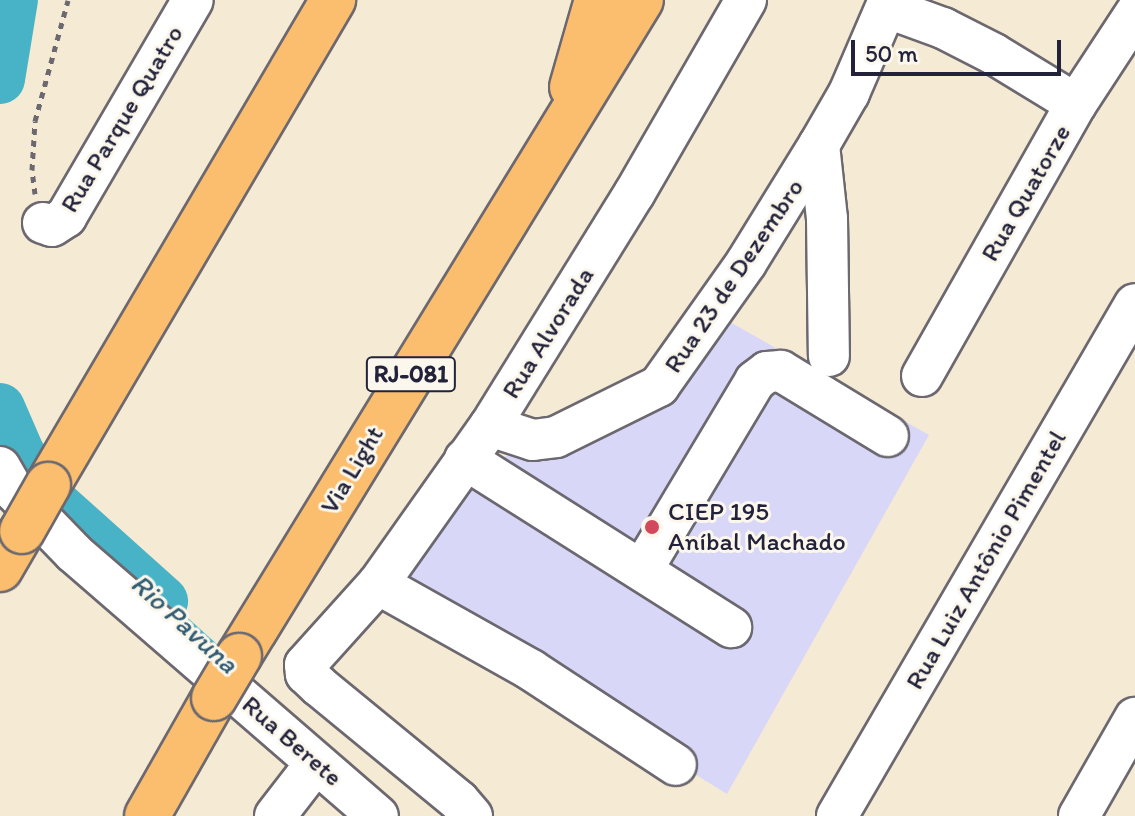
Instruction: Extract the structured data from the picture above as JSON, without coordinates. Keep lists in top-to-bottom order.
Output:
{
  "streets": {
    "main road": ["RJ-081", "Via Light"],
    "street": [
      "Rua Parque Quatro",
      "Rua Quatorze",
      "Rua 23 de Dezembro",
      "Rua Alvorada",
      "Rua Luiz Antônio Pimentel",
      "Rua Berete"
    ]
  },
  "crossings": [
    ["Rua 23 de Dezembro", "Rua Alvorada"],
    ["RJ-081", "Via Light"]
  ],
  "water": ["Rio Pavuna"],
  "places": ["CIEP 195 Aníbal Machado"],
  "scale_bar": "50 m"
}
